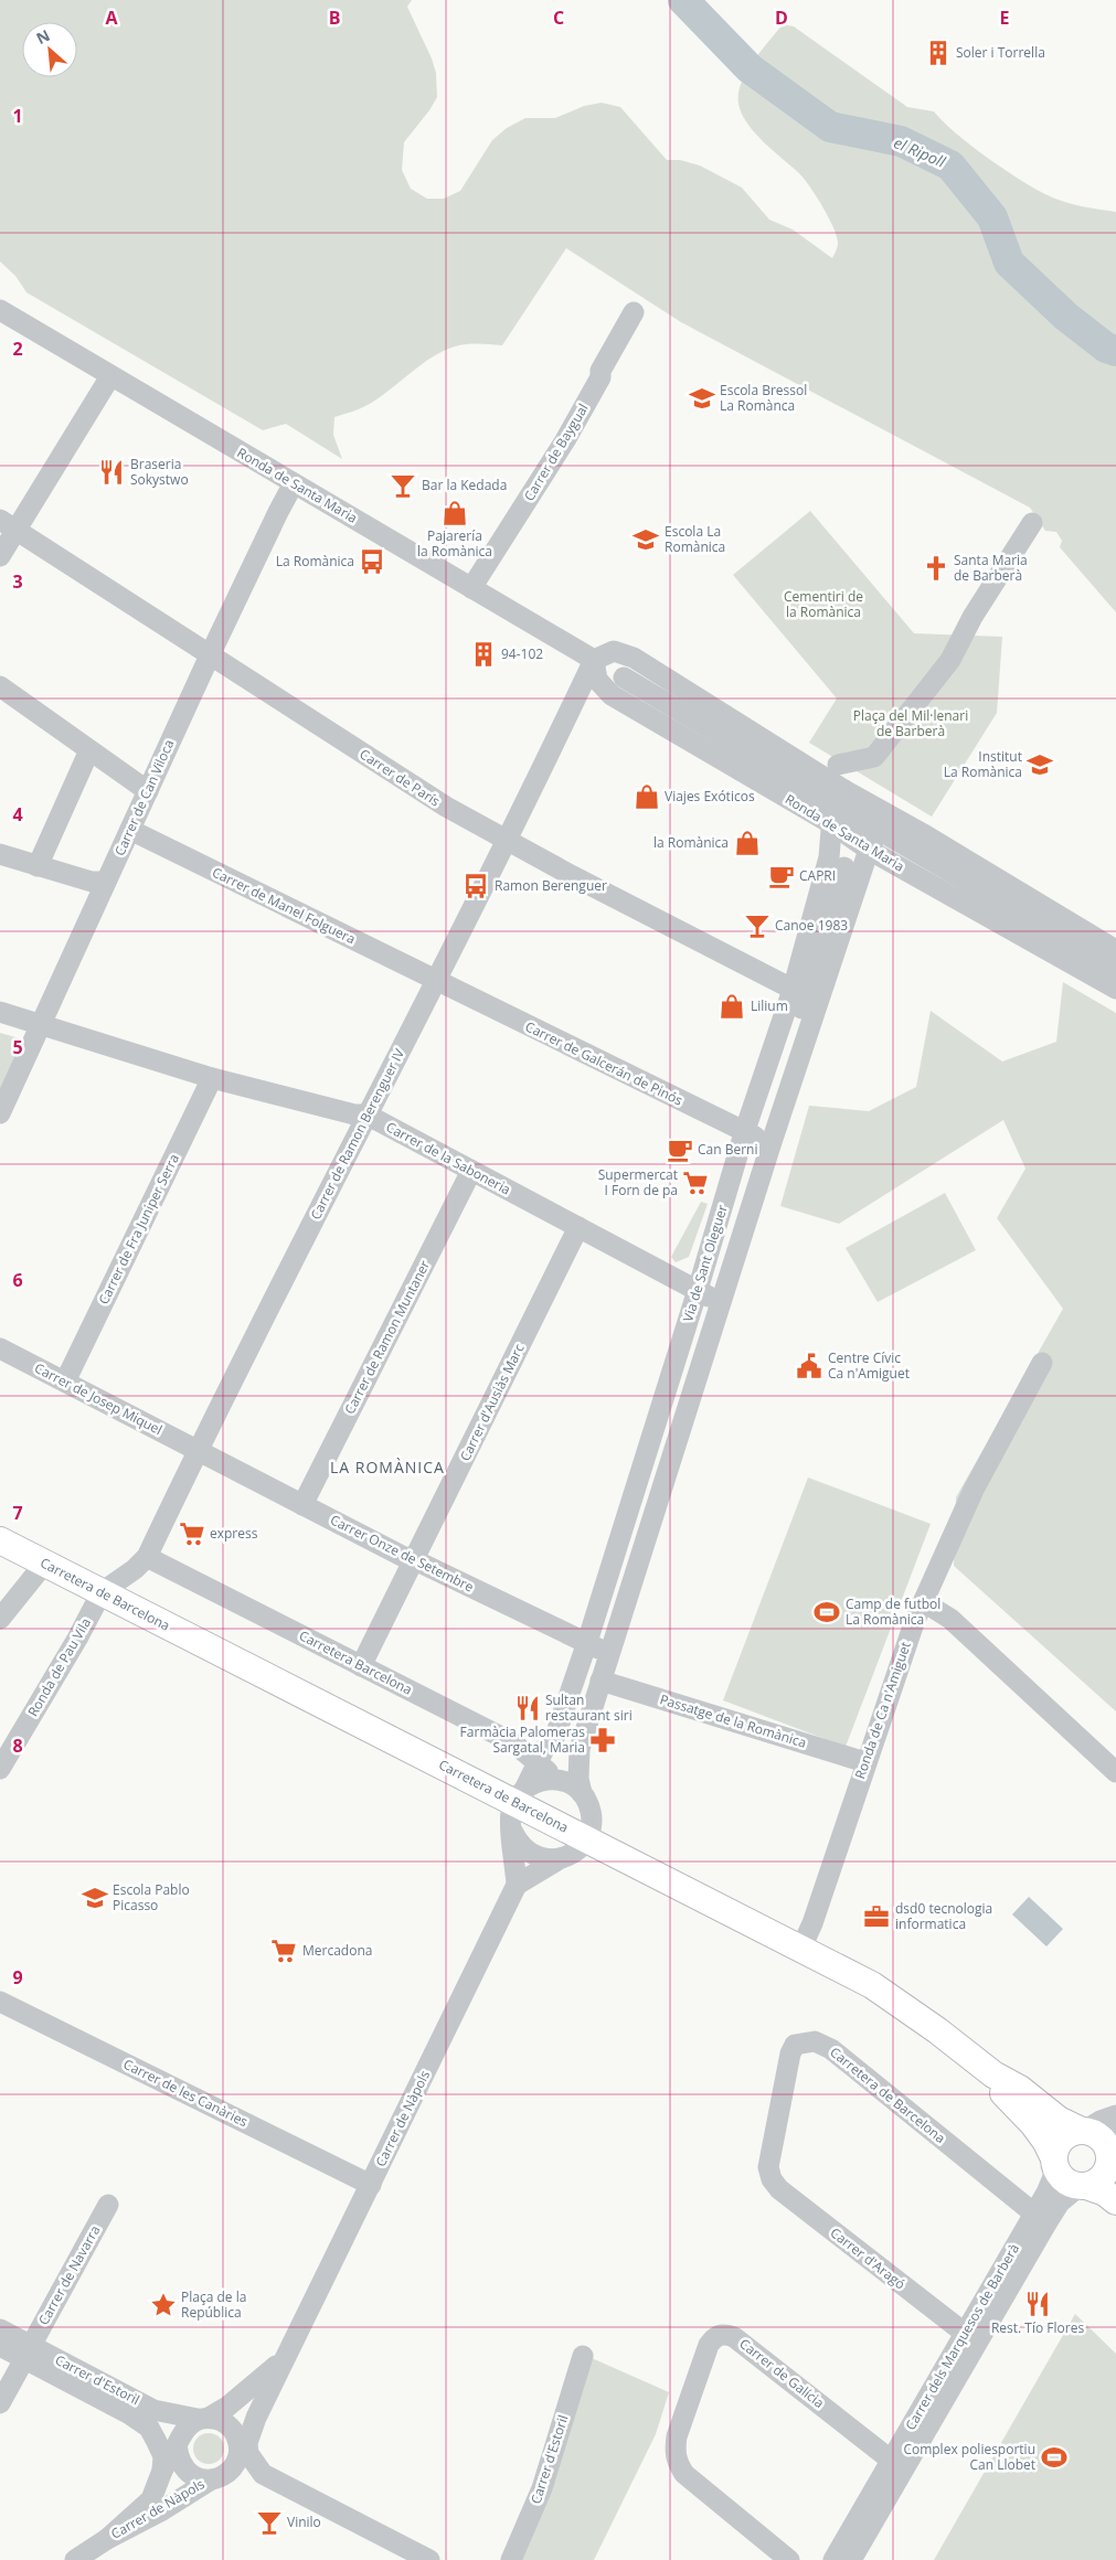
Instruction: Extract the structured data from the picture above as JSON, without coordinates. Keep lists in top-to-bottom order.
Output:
{
  "streets": {
    "main road": ["Carretera de Barcelona"],
    "street": [
      "Carrer de Baygual",
      "Ronda de Santa Maria",
      "Carrer de París",
      "Carrer de Can Viloca",
      "Carrer de Manel Folguera",
      "Carrer de Galcerán de Pinós",
      "Carrer de Ramon Berenguer IV",
      "Carrer de la Saboneria",
      "Carrer de Fra Juniper Serra",
      "Via de Sant Oleguer",
      "Carrer de Ramon Muntaner",
      "Carrer de Josep Miquel",
      "Carrer d'Ausiàs Marc",
      "Carrer Onze de Setembre",
      "Carretera Barcelona",
      "Ronda de Pau Vila",
      "Ronda de Ca n'Amiguet",
      "Passatge de la Romànica",
      "Carrer de les Canàries",
      "Carrer de Nàpols",
      "Carrer d'Aragó",
      "Carrer de Navarra",
      "Carrer dels Marquesos de Barberà",
      "Carrer de Galícia",
      "Carrer d'Estoril"
    ]
  },
  "crossings": [
    ["Carrer de Baygual", "Ronda de Santa Maria"],
    ["Ronda de Santa Maria", "Carrer de Can Viloca"],
    ["Ronda de Santa Maria", "Carrer de Ramon Berenguer IV"],
    ["Ronda de Santa Maria", "Via de Sant Oleguer"],
    ["Carrer de París", "Carrer de Can Viloca"],
    ["Carrer de París", "Carrer de Ramon Berenguer IV"],
    ["Carrer de París", "Via de Sant Oleguer"],
    ["Carrer de Can Viloca", "Carrer de Manel Folguera"],
    ["Carrer de Can Viloca", "Carrer de la Saboneria"],
    ["Carrer de Manel Folguera", "Carrer de Galcerán de Pinós"],
    ["Carrer de Manel Folguera", "Carrer de Ramon Berenguer IV"],
    ["Carrer de Galcerán de Pinós", "Carrer de Ramon Berenguer IV"],
    ["Carrer de Galcerán de Pinós", "Via de Sant Oleguer"],
    ["Carrer de Ramon Berenguer IV", "Carrer de la Saboneria"],
    ["Carrer de Ramon Berenguer IV", "Carrer de Josep Miquel"],
    ["Carrer de Ramon Berenguer IV", "Carrer Onze de Setembre"],
    ["Carrer de Ramon Berenguer IV", "Carretera de Barcelona"],
    ["Carrer de Ramon Berenguer IV", "Carretera Barcelona"],
    ["Carrer de Ramon Berenguer IV", "Ronda de Pau Vila"],
    ["Carrer de la Saboneria", "Carrer de Fra Juniper Serra"],
    ["Carrer de la Saboneria", "Via de Sant Oleguer"],
    ["Carrer de la Saboneria", "Carrer de Ramon Muntaner"],
    ["Carrer de la Saboneria", "Carrer d'Ausiàs Marc"],
    ["Carrer de Fra Juniper Serra", "Carrer de Josep Miquel"],
    ["Via de Sant Oleguer", "Carrer Onze de Setembre"],
    ["Via de Sant Oleguer", "Carretera de Barcelona"],
    ["Via de Sant Oleguer", "Carretera Barcelona"],
    ["Via de Sant Oleguer", "Passatge de la Romànica"],
    ["Carrer de Ramon Muntaner", "Carrer Onze de Setembre"],
    ["Carrer de Josep Miquel", "Carrer Onze de Setembre"],
    ["Carrer d'Ausiàs Marc", "Carrer Onze de Setembre"],
    ["Carrer d'Ausiàs Marc", "Carretera Barcelona"],
    ["Carretera de Barcelona", "Ronda de Pau Vila"],
    ["Carretera de Barcelona", "Ronda de Ca n'Amiguet"],
    ["Carretera de Barcelona", "Carrer d'Aragó"],
    ["Carretera de Barcelona", "Carrer dels Marquesos de Barberà"],
    ["Ronda de Ca n'Amiguet", "Passatge de la Romànica"],
    ["Carrer de les Canàries", "Carrer de Nàpols"],
    ["Carrer de Nàpols", "Carrer d'Estoril"],
    ["Carrer d'Aragó", "Carrer dels Marquesos de Barberà"],
    ["Carrer de Navarra", "Carrer d'Estoril"],
    ["Carrer dels Marquesos de Barberà", "Carrer de Galícia"]
  ],
  "districts": ["LA ROMÀNICA"],
  "water": ["el Ripoll"],
  "parks": ["Cementiri de la Romànica", "Plaça del Mil·lenari de Barberà"],
  "places": {
    "building": ["Soler i Torrella", "94-102"],
    "school or university": [
      "Escola Bressol La Romànca",
      "Escola La Romànica",
      "Institut La Romànica",
      "Escola Pablo Picasso"
    ],
    "restaurant": ["Braseria Sokystwo", "Sultan restaurant siri", "Rest. Tío Flores"],
    "bar": ["Bar la Kedada", "Canoe 1983", "Vinilo"],
    "shop": [
      "Pajarería la Romànica",
      "Viajes Exóticos",
      "la Romànica",
      "Lilium"
    ],
    "bus stop": ["La Romànica", "Ramon Berenguer"],
    "church": ["Santa Maria de Barberà"],
    "cafe": ["CAPRI", "Can Berni"],
    "supermarket": ["Supermercat I Forn de pa", "express", "Mercadona"],
    "public building": ["Centre Cívic Ca n'Amiguet"],
    "sports": ["Camp de futbol La Romànica", "Complex poliesportiu Can Llobet"],
    "pharmacy": ["Farmàcia Palomeras Sargatal, Maria"],
    "office": ["dsd0 tecnologia informatica"],
    "place": ["Plaça de la República"]
  },
  "north": "top left",
  "grid": {
    "columns": [
      "A",
      "B",
      "C",
      "D",
      "E"
    ],
    "rows": [
      "1",
      "2",
      "3",
      "4",
      "5",
      "6",
      "7",
      "8",
      "9"
    ]
  }
}
